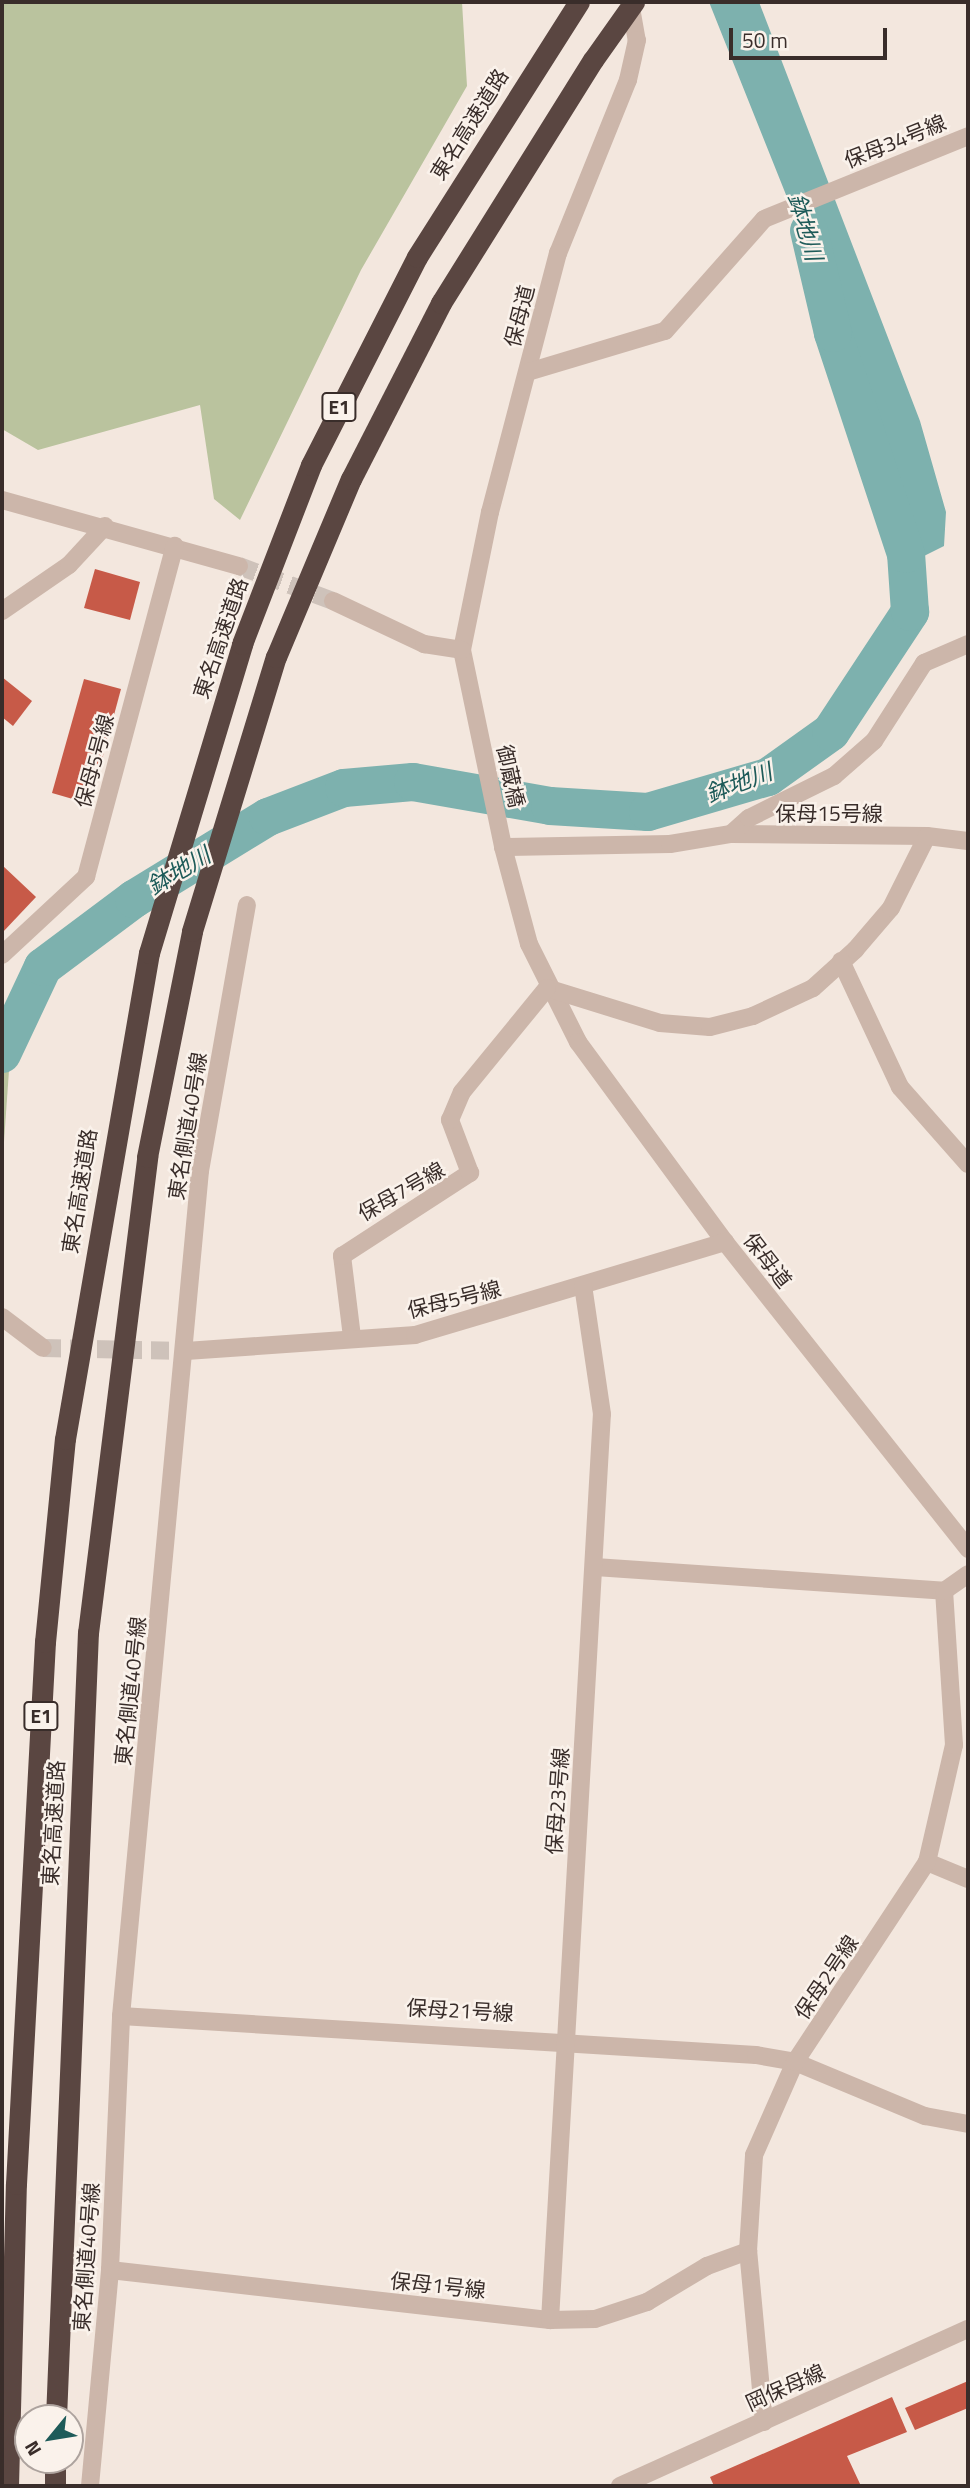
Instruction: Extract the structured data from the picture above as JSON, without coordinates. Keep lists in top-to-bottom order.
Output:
{
  "streets": {
    "highway": ["東名高速道路", "E1"],
    "street": [
      "保母34号線",
      "保母道",
      "保母5号線",
      "御蔵橋",
      "保母15号線",
      "東名側道40号線",
      "保母7号線",
      "保母23号線",
      "保母2号線",
      "保母21号線",
      "保母1号線",
      "岡保母線"
    ]
  },
  "crossings": [
    ["東名高速道路", "保母道"],
    ["保母34号線", "保母道"],
    ["保母道", "保母5号線"],
    ["保母道", "御蔵橋"],
    ["保母道", "保母15号線"],
    ["保母道", "保母7号線"],
    ["保母5号線", "東名側道40号線"],
    ["保母5号線", "保母7号線"],
    ["保母5号線", "保母23号線"],
    ["御蔵橋", "保母15号線"],
    ["東名側道40号線", "保母21号線"],
    ["東名側道40号線", "保母1号線"],
    ["保母23号線", "保母21号線"],
    ["保母23号線", "保母1号線"],
    ["保母2号線", "保母21号線"],
    ["保母2号線", "保母1号線"],
    ["保母2号線", "岡保母線"]
  ],
  "water": ["鉢地川"],
  "scale_bar": "50 m",
  "north": "bottom left"
}
